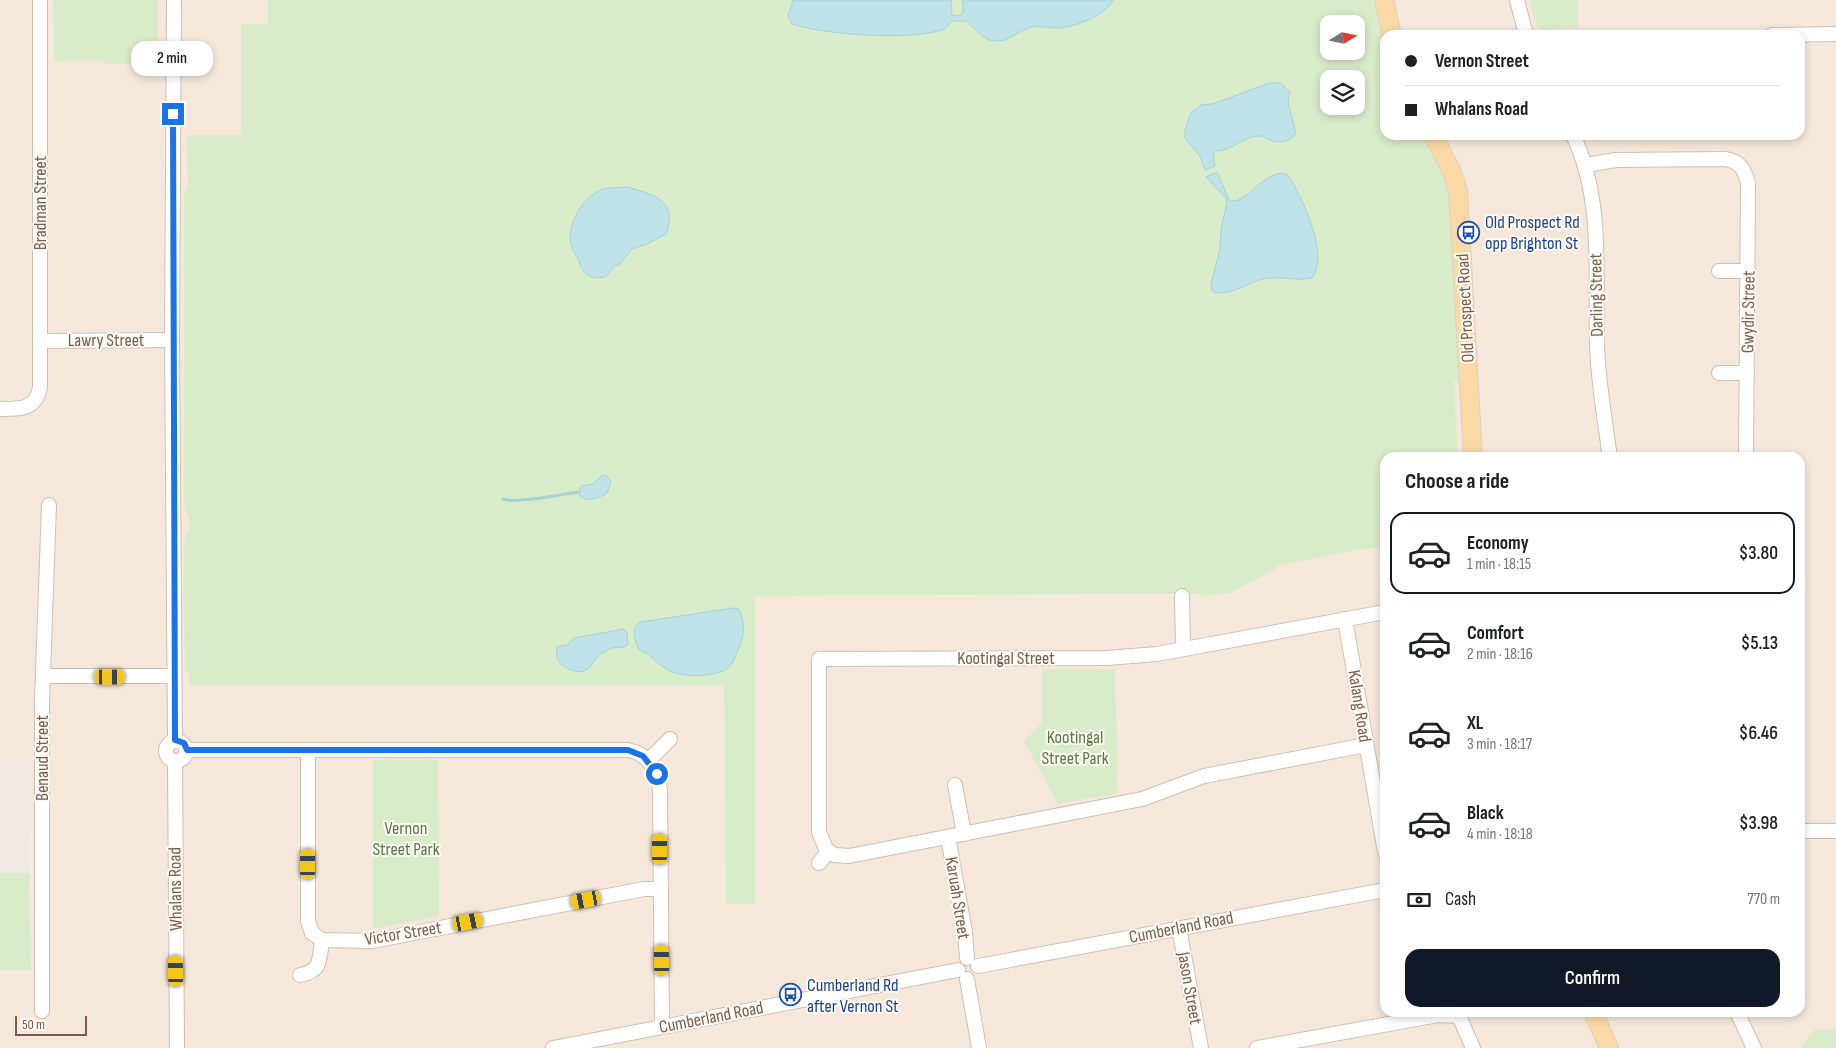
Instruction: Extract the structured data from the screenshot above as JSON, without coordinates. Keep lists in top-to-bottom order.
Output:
{
  "streets": {
    "main road": ["Old Prospect Road"],
    "street": [
      "Bradman Street",
      "Darling Street",
      "Gwydir Street",
      "Lawry Street",
      "Kootingal Street",
      "Kalang Road",
      "Benaud Street",
      "Whalans Road",
      "Karuah Street",
      "Cumberland Road",
      "Victor Street",
      "Jason Street"
    ]
  },
  "crossings": [
    ["Bradman Street", "Lawry Street"],
    ["Darling Street", "Gwydir Street"],
    ["Kootingal Street", "Kalang Road"],
    ["Karuah Street", "Cumberland Road"],
    ["Cumberland Road", "Jason Street"]
  ],
  "parks": ["Kootingal Street Park", "Vernon Street Park"],
  "places": {
    "bus stop": ["Old Prospect Rd opp Brighton St", "Cumberland Rd after Vernon St"]
  },
  "scale_bar": "50 m",
  "north": "right",
  "page": {
    "banner": ["Vernon Street", "Whalans Road"],
    "bubble": "2 min",
    "heading": "Choose a ride",
    "list": [
      {
        "name": "Economy",
        "note": "1 min · 18:15",
        "value": "$3.80"
      },
      {
        "name": "Comfort",
        "note": "2 min · 18:16",
        "value": "$5.13"
      },
      {
        "name": "XL",
        "note": "3 min · 18:17",
        "value": "$6.46"
      },
      {
        "name": "Black",
        "note": "4 min · 18:18",
        "value": "$3.98"
      }
    ],
    "pay": ["Cash", "770 m"],
    "buttons": "Confirm",
    "scale": "50 m"
  }
}
